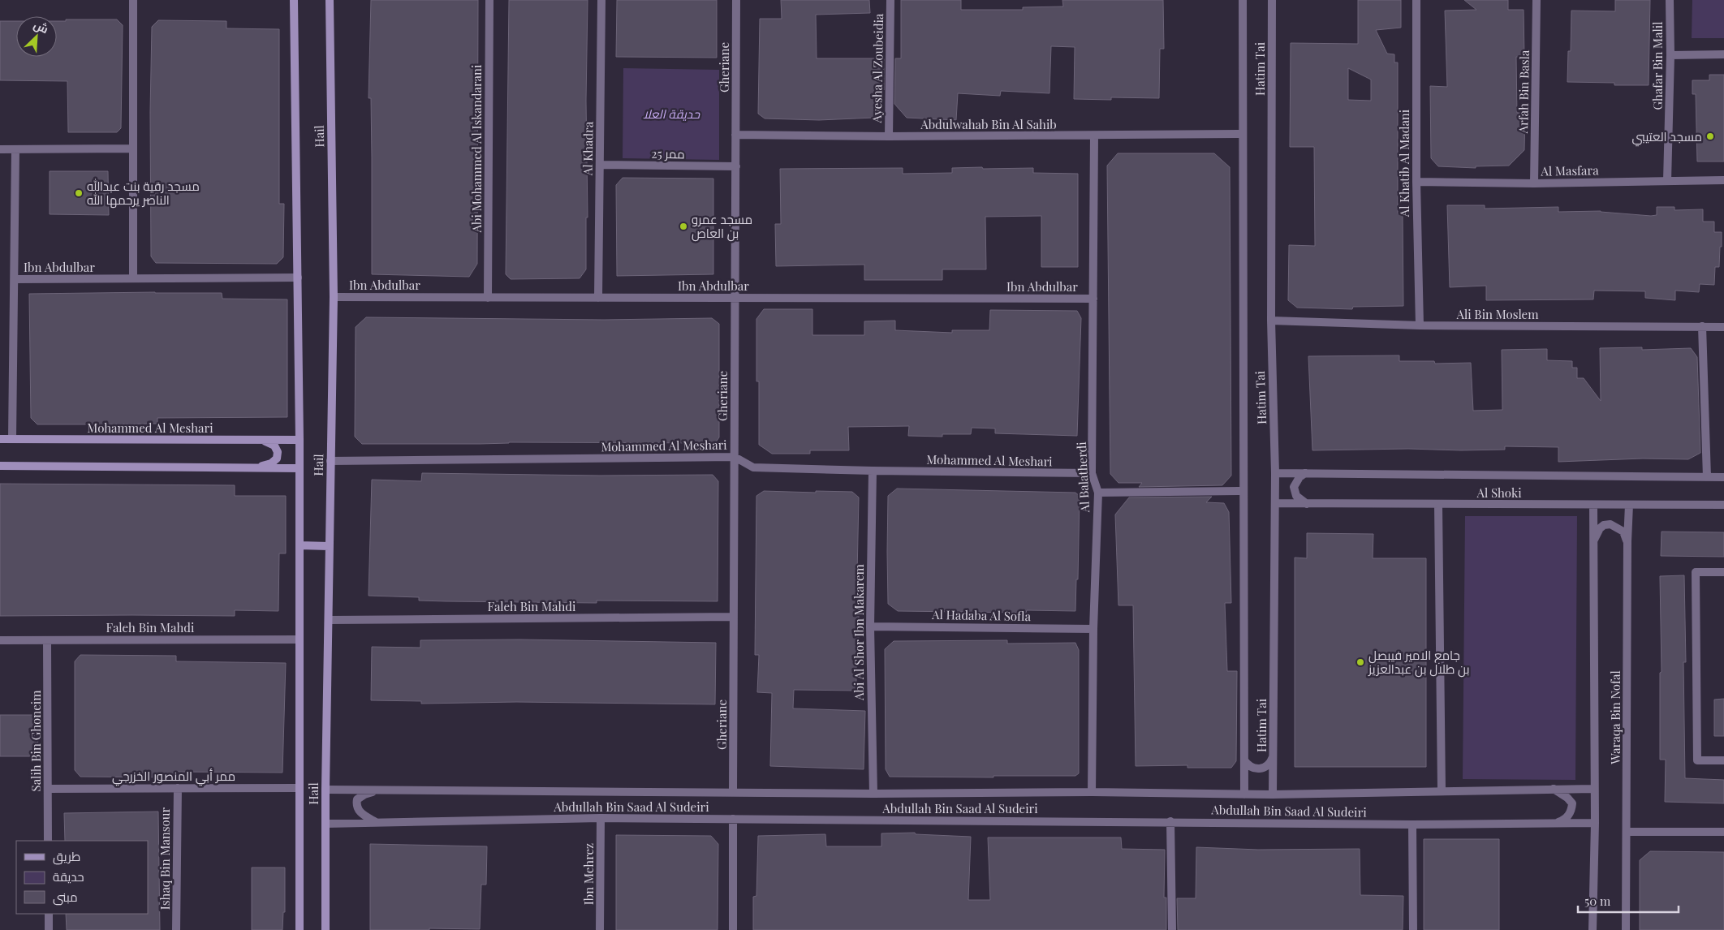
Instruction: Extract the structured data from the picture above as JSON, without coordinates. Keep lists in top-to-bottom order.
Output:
{
  "streets": {
    "street": [
      "Ghafar Bin Malil",
      "Gheriane",
      "Ayesha Al Zoubeidia",
      "Hatim Tai",
      "Arfah Bin Basla",
      "Abdulwahab Bin Al Sahib",
      "Hail",
      "Abi Mohammed Al Iskandarani",
      "Al Khadra",
      "ممر 25",
      "Al Khatib Al Madani",
      "Al Masfara",
      "Ibn Abdulbar",
      "Ali Bin Moslem",
      "Mohammed Al Meshari",
      "Al Balatherdi",
      "Al Shoki",
      "Faleh Bin Mahdi",
      "Al Hadaba Al Sofla",
      "Abi Al Shor Ibn Makarem",
      "Waraqa Bin Nofal",
      "Salih Bin Ghoneim",
      "ممر أبي المنصور الخزرجي",
      "Abdullah Bin Saad Al Sudeiri",
      "Ishaq Bin Mansour",
      "Ibn Mehrez"
    ]
  },
  "crossings": [
    ["Ghafar Bin Malil", "Al Masfara"],
    ["Gheriane", "Abdulwahab Bin Al Sahib"],
    ["Gheriane", "ممر 25"],
    ["Gheriane", "Ibn Abdulbar"],
    ["Gheriane", "Mohammed Al Meshari"],
    ["Gheriane", "Faleh Bin Mahdi"],
    ["Gheriane", "Abdullah Bin Saad Al Sudeiri"],
    ["Ayesha Al Zoubeidia", "Abdulwahab Bin Al Sahib"],
    ["Hatim Tai", "Abdulwahab Bin Al Sahib"],
    ["Hatim Tai", "Ali Bin Moslem"],
    ["Hatim Tai", "Al Shoki"],
    ["Hatim Tai", "Abdullah Bin Saad Al Sudeiri"],
    ["Arfah Bin Basla", "Al Masfara"],
    ["Abdulwahab Bin Al Sahib", "Al Balatherdi"],
    ["Hail", "Ibn Abdulbar"],
    ["Hail", "Mohammed Al Meshari"],
    ["Hail", "Faleh Bin Mahdi"],
    ["Hail", "ممر أبي المنصور الخزرجي"],
    ["Hail", "Abdullah Bin Saad Al Sudeiri"],
    ["Abi Mohammed Al Iskandarani", "Ibn Abdulbar"],
    ["Al Khadra", "ممر 25"],
    ["Al Khadra", "Ibn Abdulbar"],
    ["Al Khatib Al Madani", "Al Masfara"],
    ["Al Khatib Al Madani", "Ali Bin Moslem"],
    ["Ibn Abdulbar", "Al Balatherdi"],
    ["Mohammed Al Meshari", "Al Balatherdi"],
    ["Mohammed Al Meshari", "Abi Al Shor Ibn Makarem"],
    ["Al Balatherdi", "Al Hadaba Al Sofla"],
    ["Al Balatherdi", "Abdullah Bin Saad Al Sudeiri"],
    ["Al Shoki", "Waraqa Bin Nofal"],
    ["Faleh Bin Mahdi", "Salih Bin Ghoneim"],
    ["Al Hadaba Al Sofla", "Abi Al Shor Ibn Makarem"],
    ["Abi Al Shor Ibn Makarem", "Abdullah Bin Saad Al Sudeiri"],
    ["Waraqa Bin Nofal", "Abdullah Bin Saad Al Sudeiri"],
    ["Salih Bin Ghoneim", "ممر أبي المنصور الخزرجي"],
    ["ممر أبي المنصور الخزرجي", "Ishaq Bin Mansour"],
    ["Abdullah Bin Saad Al Sudeiri", "Ibn Mehrez"]
  ],
  "parks": ["حديقة العلا"],
  "places": [
    "مسجد العتيبي",
    "مسجد رقية بنت عبدالله الناصر يرحمها الله",
    "مسجد عمرو بن العاص",
    "جامع الامير فيبصل بن طلال بن عبدالعزيز"
  ],
  "legend": ["طريق", "حديقة", "مبنى"],
  "scale_bar": "50 m",
  "north": "top right"
}
